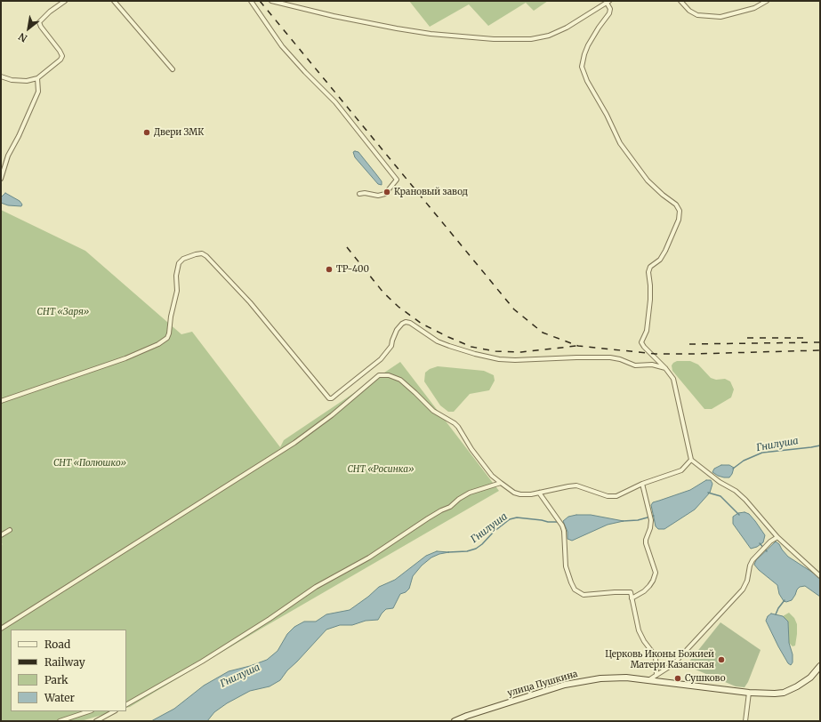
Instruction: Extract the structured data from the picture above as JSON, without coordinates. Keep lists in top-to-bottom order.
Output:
{
  "streets": {
    "main road": ["улица Пушкина"]
  },
  "water": ["Гнилуша"],
  "parks": ["СНТ «Заря»", "СНТ «Полюшко»", "СНТ «Росинка»"],
  "places": [
    "Двери ЗМК",
    "Крановый завод",
    "ТР-400",
    "Церковь Иконы Божией Матери Казанская",
    "Сушково"
  ],
  "legend": [
    "Road",
    "Railway",
    "Park",
    "Water"
  ],
  "north": "bottom left"
}
